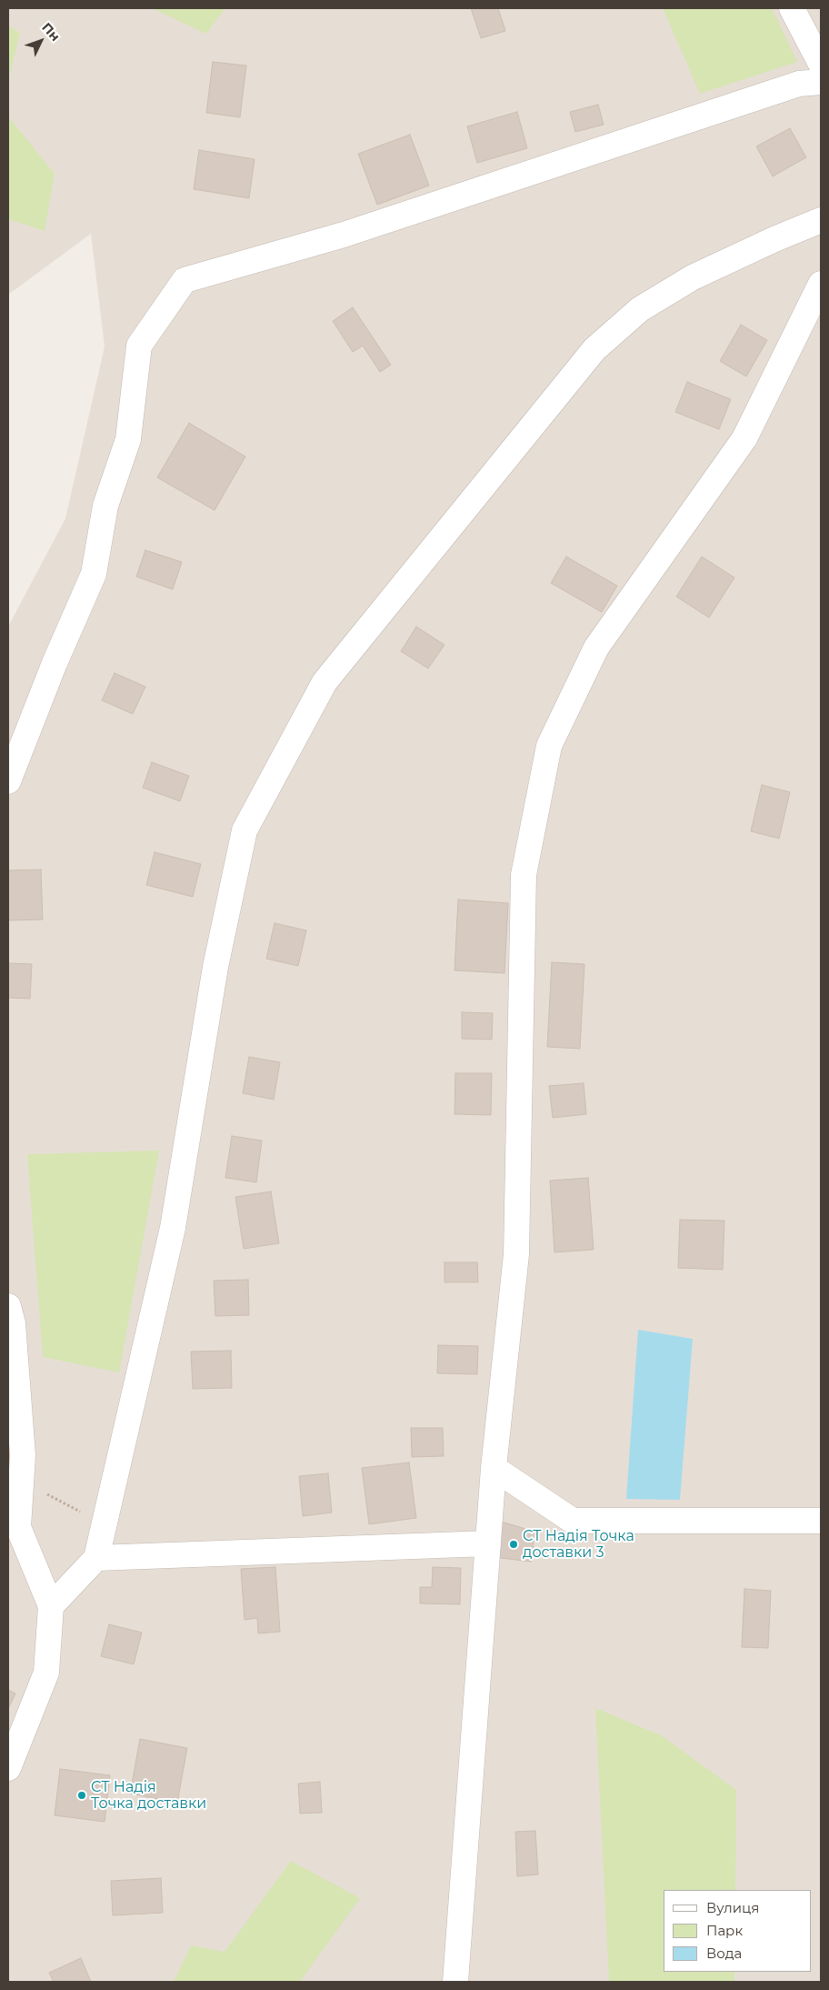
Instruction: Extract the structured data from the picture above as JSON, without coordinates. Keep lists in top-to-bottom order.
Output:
{
  "places": ["СТ Надія Точка доставки 3", "СТ Надія Точка доставки"],
  "legend": ["Вулиця", "Парк", "Вода"],
  "north": "top right"
}
